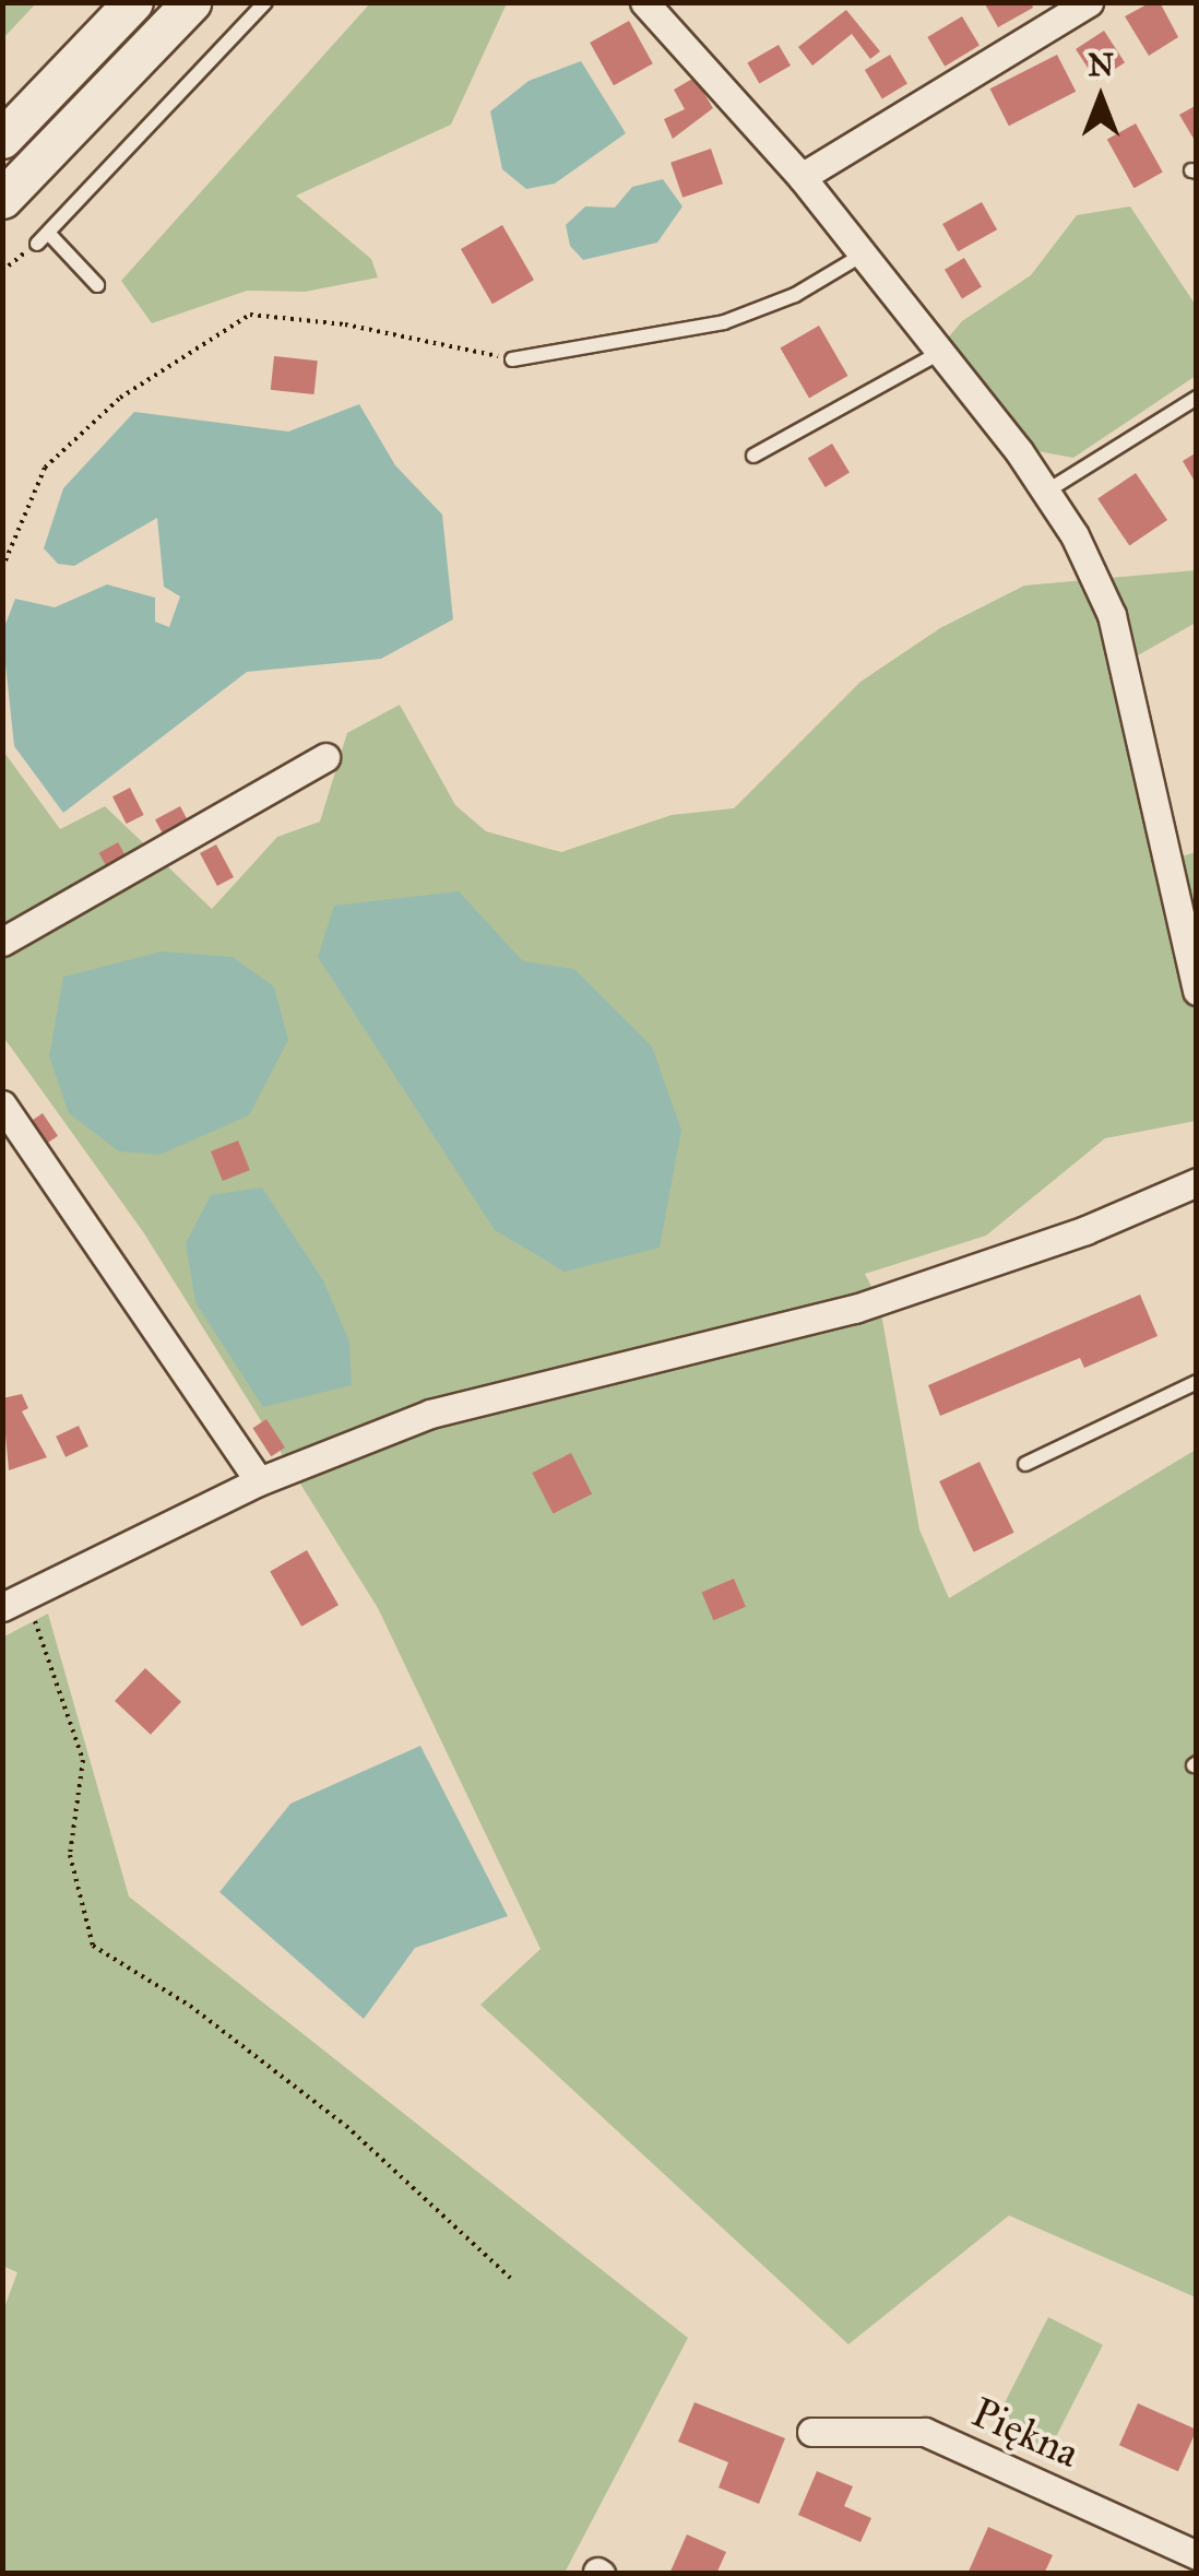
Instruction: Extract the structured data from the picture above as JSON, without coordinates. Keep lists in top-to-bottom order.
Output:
{
  "streets": {
    "street": ["Piękna"]
  },
  "north": "top"
}
